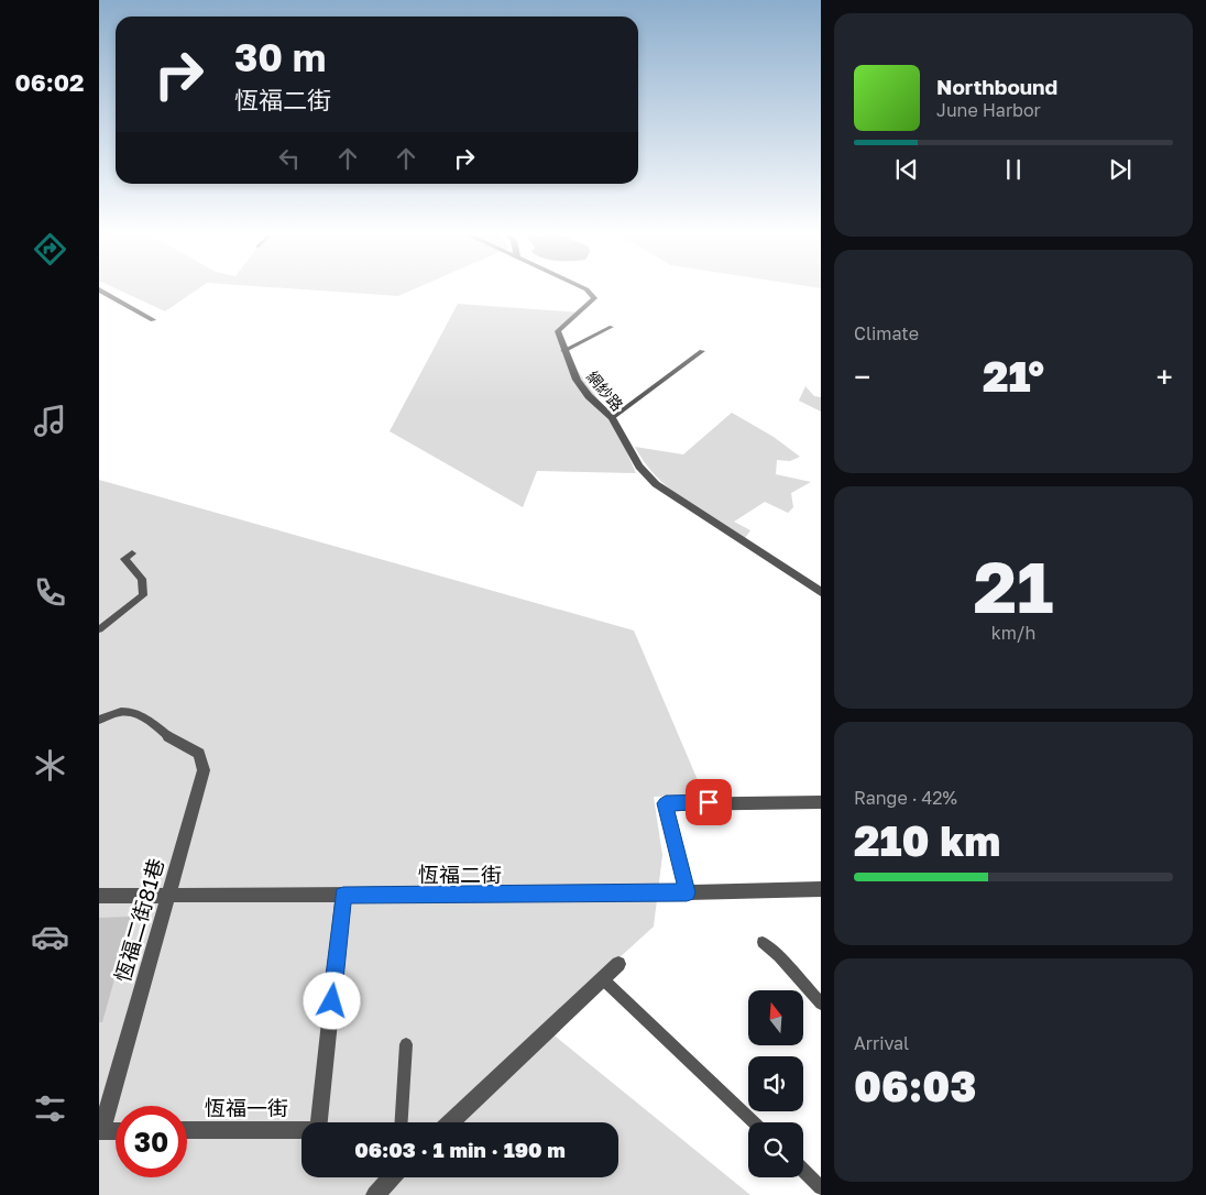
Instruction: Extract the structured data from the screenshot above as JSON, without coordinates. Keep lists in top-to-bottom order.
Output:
{
  "streets": {
    "street": [
      "網紗路",
      "恆福二街",
      "恆福二街81巷",
      "恆福一街"
    ]
  },
  "crossings": [
    ["恆福二街", "恆福二街81巷"],
    ["恆福二街", "恆福一街"]
  ],
  "north": "top",
  "page": {
    "tabs": "06:02",
    "turn": ["30 m", "恆福二街"],
    "song": ["Northbound", "June Harbor"],
    "tile": [
      "Climate",
      ["21", "km/h"],
      ["Range · 42%", "210 km"],
      ["Arrival", "06:03"]
    ],
    "heat": ["−", "21°", "+"],
    "limit": "30",
    "trip": "06:03 · 1 min · 190 m"
  }
}
